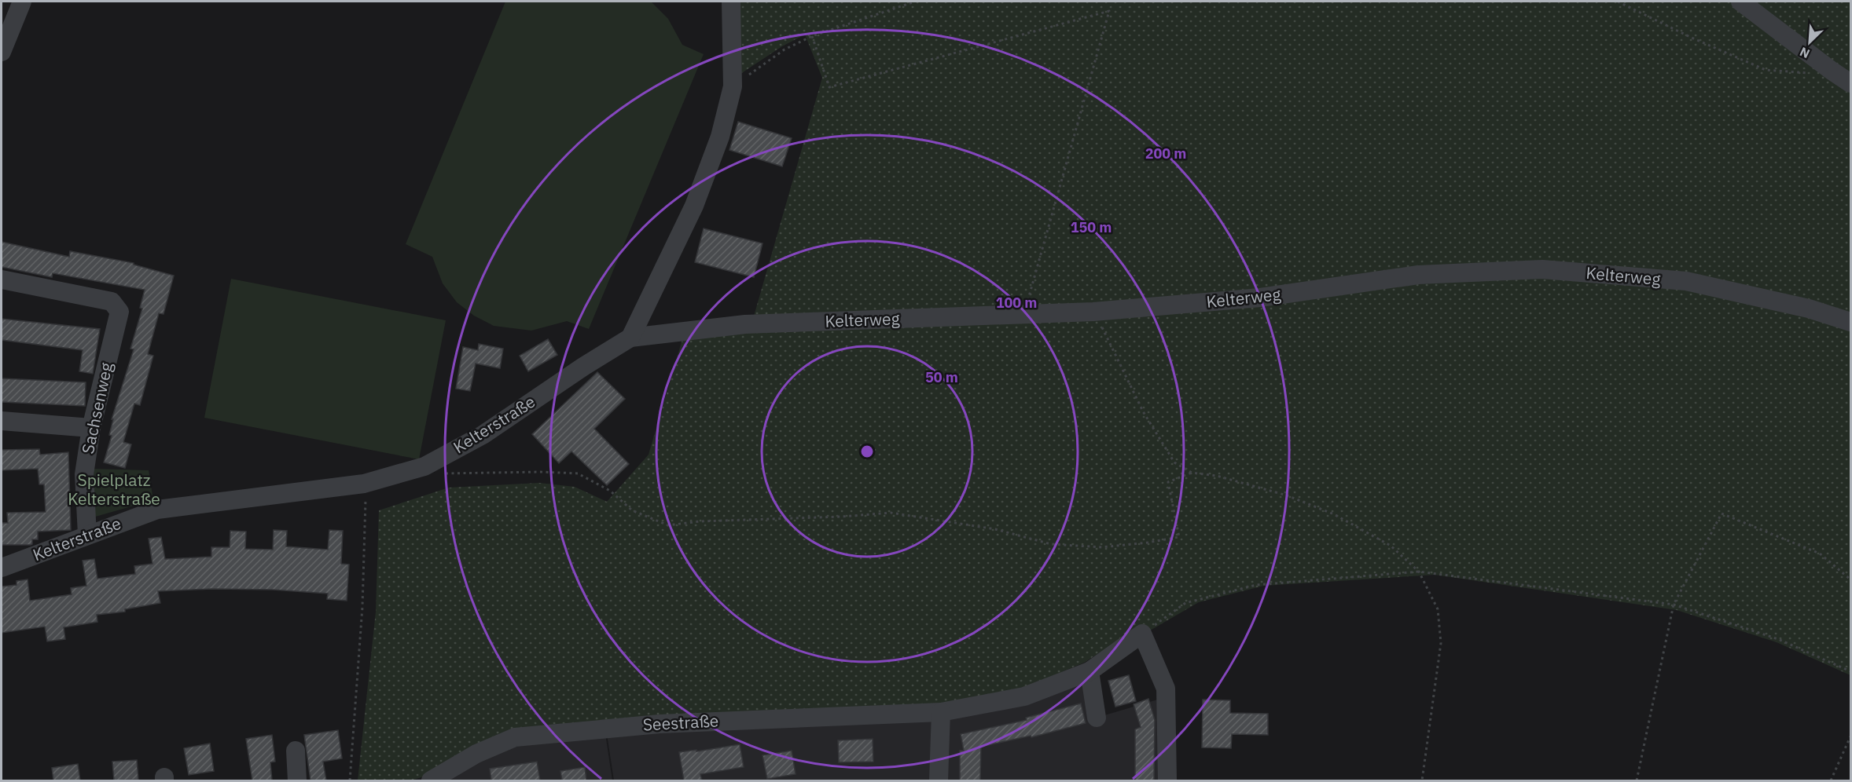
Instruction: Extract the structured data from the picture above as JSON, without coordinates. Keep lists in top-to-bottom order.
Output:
{
  "streets": {
    "street": [
      "Kelterweg",
      "Sachsenweg",
      "Kelterstraße",
      "Seestraße"
    ]
  },
  "crossings": [
    ["Kelterweg", "Kelterstraße"],
    ["Sachsenweg", "Kelterstraße"]
  ],
  "parks": ["Spielplatz Kelterstraße"],
  "north": "bottom left",
  "rings": [
    "200 m",
    "150 m",
    "100 m",
    "50 m"
  ]
}
